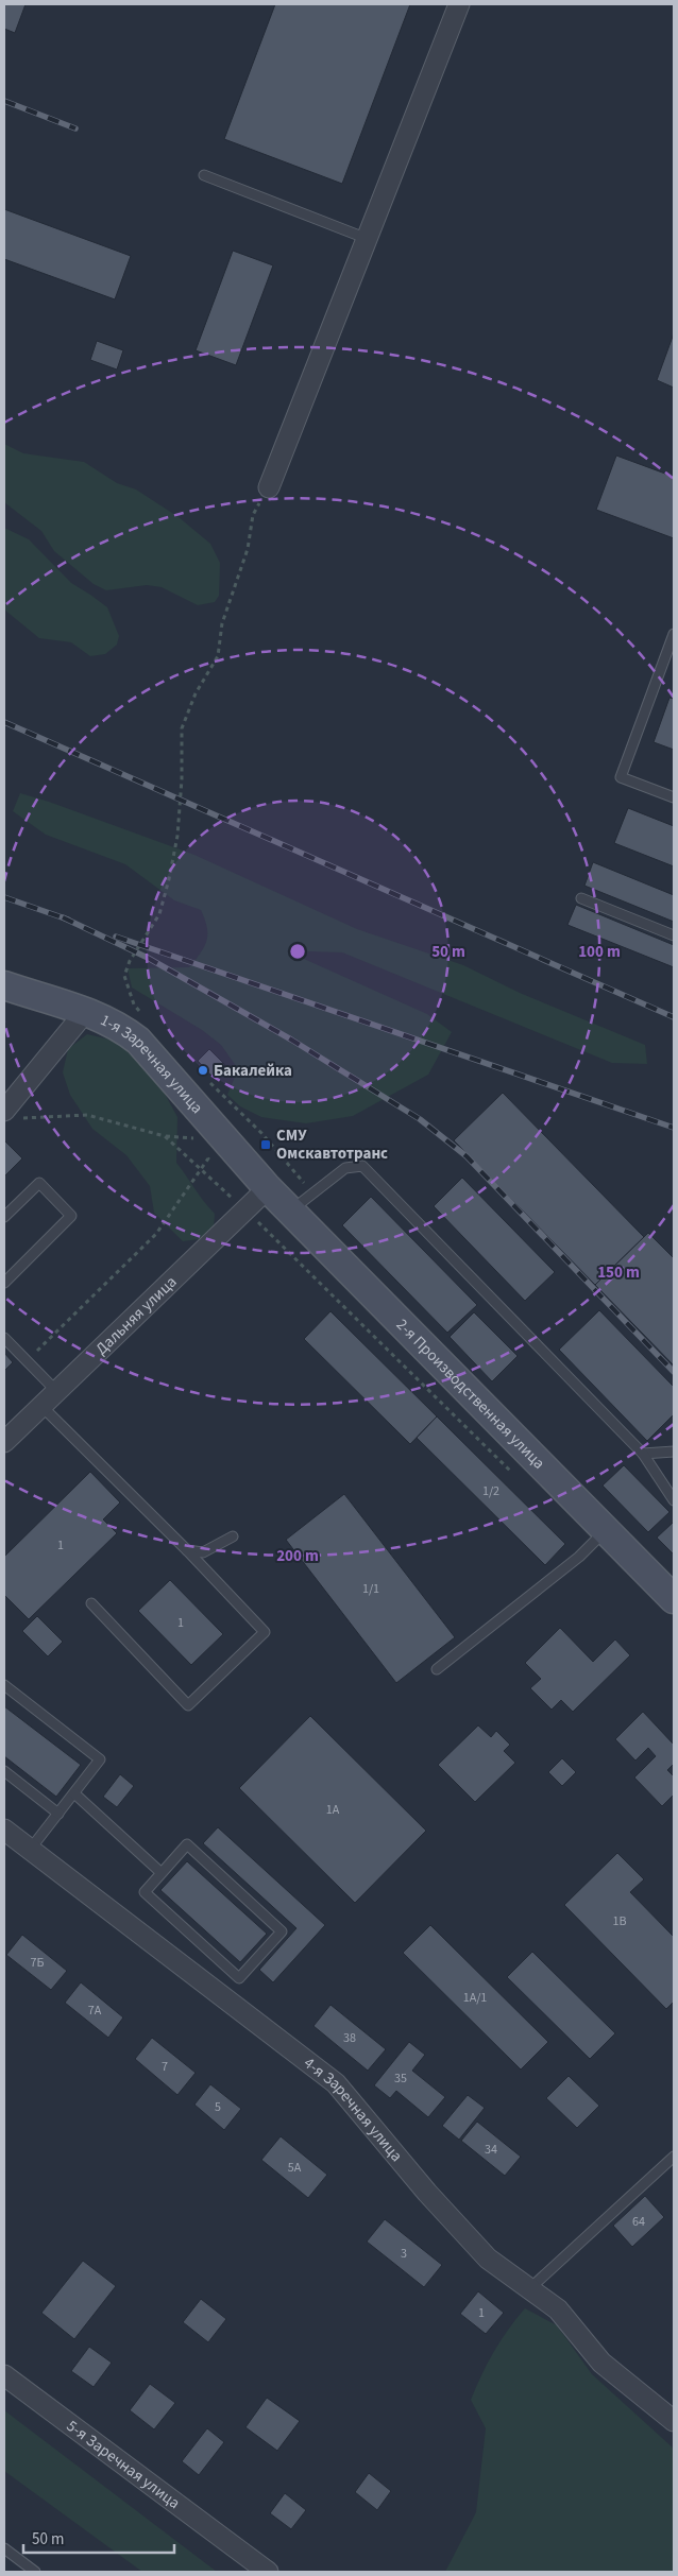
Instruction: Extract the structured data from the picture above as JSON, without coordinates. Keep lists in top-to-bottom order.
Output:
{
  "streets": {
    "street": [
      "1-я Заречная улица",
      "Дальняя улица",
      "2-я Производственная улица",
      "4-я Заречная улица",
      "5-я Заречная улица"
    ]
  },
  "crossings": [
    ["1-я Заречная улица", "Дальняя улица"],
    ["1-я Заречная улица", "2-я Производственная улица"],
    ["Дальняя улица", "2-я Производственная улица"]
  ],
  "places": {
    "other": ["Бакалейка"],
    "transit": ["СМУ Омскавтотранс"]
  },
  "house_numbers": [
    "1/2",
    "1",
    "1/1",
    "1",
    "1А",
    "1В",
    "7Б",
    "1А/1",
    "7А",
    "38",
    "7",
    "35",
    "5",
    "34",
    "5А",
    "64",
    "3",
    "1"
  ],
  "scale_bar": "50 m",
  "rings": [
    "50 m",
    "100 m",
    "150 m",
    "200 m"
  ]
}
